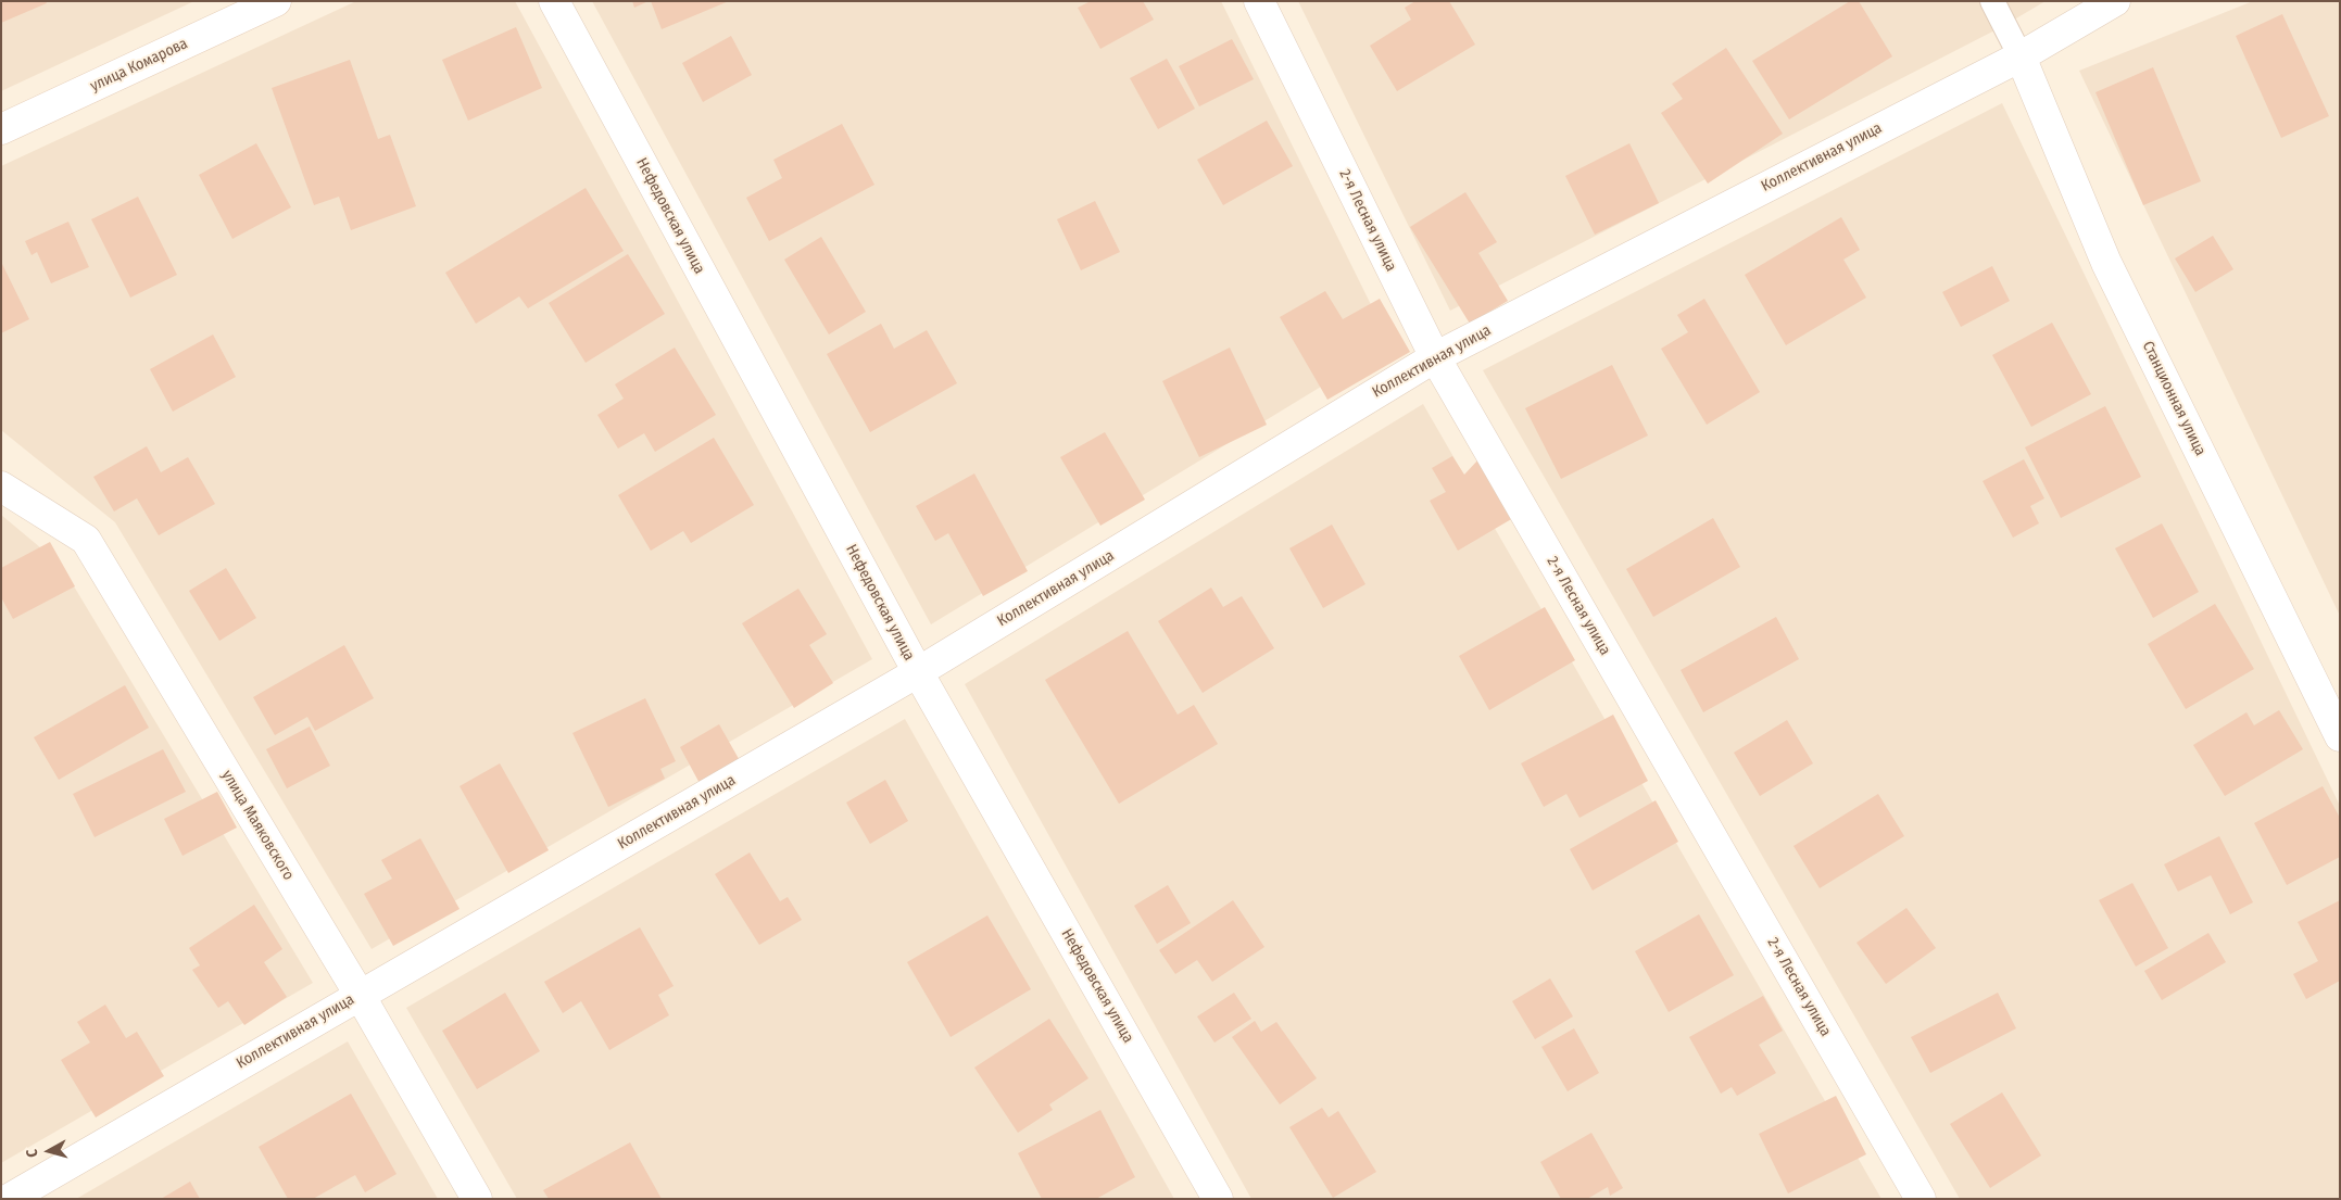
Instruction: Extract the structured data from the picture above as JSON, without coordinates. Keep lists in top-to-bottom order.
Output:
{
  "streets": {
    "street": [
      "улица Комарова",
      "Коллективная улица",
      "Нефедовская улица",
      "2-я Лесная улица",
      "Станционная улица",
      "улица Маяковского"
    ]
  },
  "crossings": [
    ["Коллективная улица", "Нефедовская улица"],
    ["Коллективная улица", "2-я Лесная улица"],
    ["Коллективная улица", "Станционная улица"],
    ["Коллективная улица", "улица Маяковского"]
  ],
  "north": "left"
}
